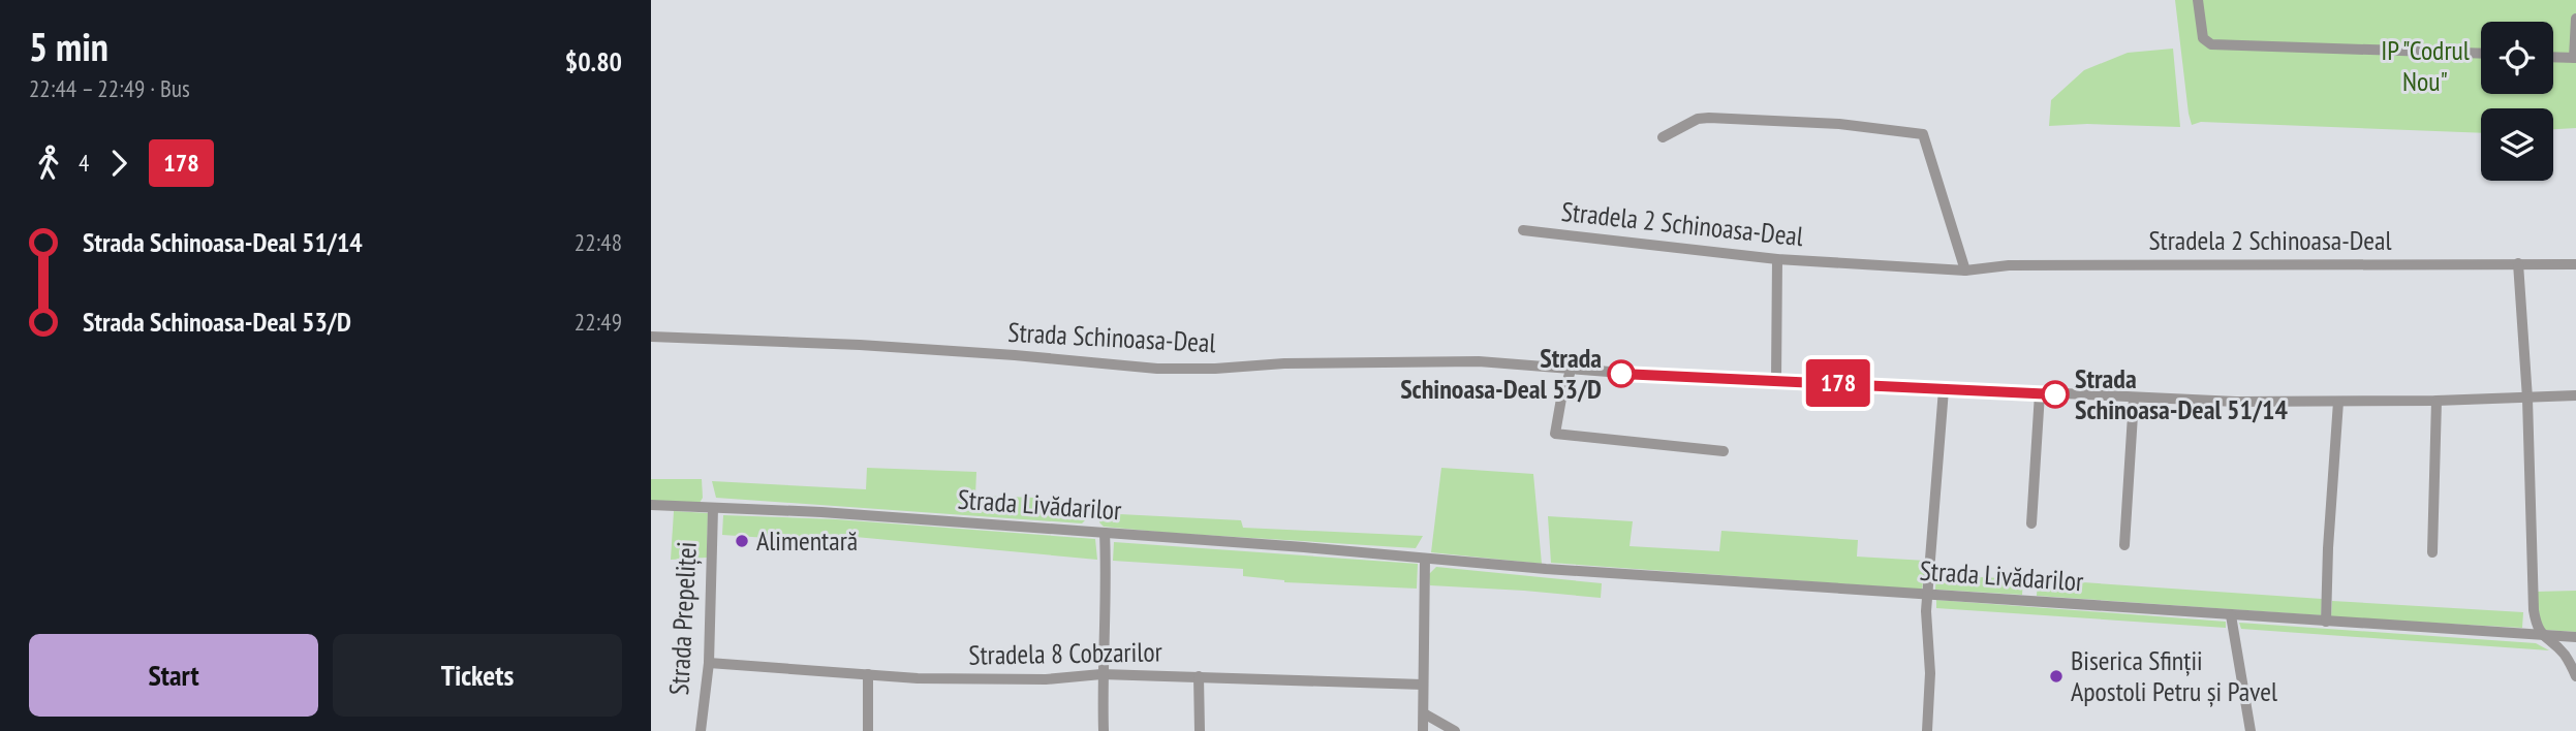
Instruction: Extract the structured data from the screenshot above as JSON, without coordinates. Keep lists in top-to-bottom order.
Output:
{
  "streets": {
    "street": [
      "Stradela 2 Schinoasa-Deal",
      "Strada Schinoasa-Deal",
      "Strada Livădarilor",
      "Strada Prepeliței",
      "Stradela 8 Cobzarilor"
    ]
  },
  "crossings": [
    ["Strada Livădarilor", "Strada Prepeliței"],
    ["Strada Prepeliței", "Stradela 8 Cobzarilor"]
  ],
  "parks": ["IP \"Codrul Nou\""],
  "places": [
    "Strada Schinoasa-Deal 53/D",
    "Strada Schinoasa-Deal 51/14",
    "Alimentară",
    "Biserica Sfinții Apostoli Petru și Pavel"
  ],
  "lines": ["bus line 178"],
  "page": {
    "heading": ["5 min", "22:44 – 22:49 · Bus", "$0.80"],
    "on_map": "178",
    "legs": ["4", "178"],
    "list": [
      {
        "name": "Strada Schinoasa-Deal 51/14",
        "value": "22:48"
      },
      {
        "name": "Strada Schinoasa-Deal 53/D",
        "value": "22:49"
      }
    ],
    "buttons": ["Start", "Tickets"]
  }
}
